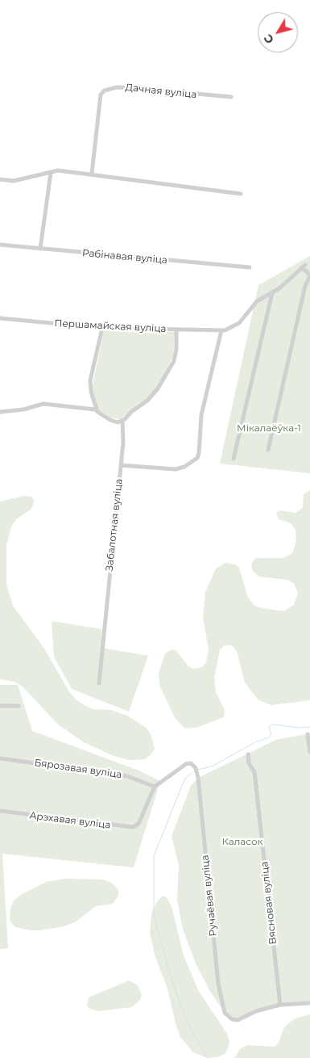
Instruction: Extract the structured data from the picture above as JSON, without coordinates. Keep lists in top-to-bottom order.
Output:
{
  "streets": {
    "street": [
      "Дачная вуліца",
      "Рабінавая вуліца",
      "Першамайская вуліца",
      "Забалотная вуліца",
      "Бярозавая вуліца",
      "Арэхавая вуліца",
      "Ручаёвая вуліца",
      "Вясновая вуліца"
    ]
  },
  "crossings": [
    ["Бярозавая вуліца", "Арэхавая вуліца"],
    ["Бярозавая вуліца", "Ручаёвая вуліца"],
    ["Арэхавая вуліца", "Ручаёвая вуліца"],
    ["Ручаёвая вуліца", "Вясновая вуліца"]
  ],
  "parks": ["Мікалаёўка-1", "Каласок"],
  "north": "bottom left"
}
